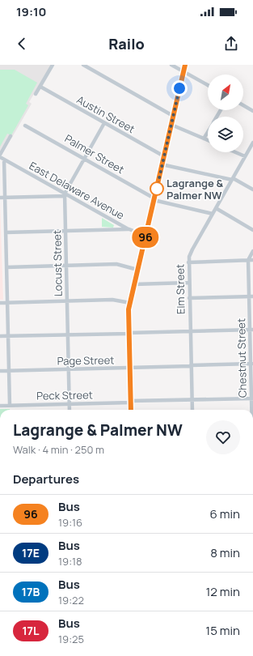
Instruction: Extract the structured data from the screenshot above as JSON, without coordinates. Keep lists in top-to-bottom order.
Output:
{
  "streets": {
    "street": [
      "Austin Street",
      "Palmer Street",
      "East Delaware Avenue",
      "Locust Street",
      "Elm Street",
      "Chestnut Street",
      "Page Street",
      "Peck Street"
    ]
  },
  "crossings": [
    ["Palmer Street", "Elm Street"],
    ["East Delaware Avenue", "Locust Street"],
    ["Locust Street", "Page Street"],
    ["Locust Street", "Peck Street"],
    ["Elm Street", "Page Street"],
    ["Elm Street", "Peck Street"],
    ["Chestnut Street", "Page Street"],
    ["Chestnut Street", "Peck Street"]
  ],
  "places": ["Lagrange & Palmer NW"],
  "lines": ["bus line 96"],
  "north": "top right",
  "page": {
    "status": "19:10",
    "header": "Railo",
    "on_map": "96",
    "heading": [
      ["Lagrange & Palmer NW", "Walk · 4 min · 250 m"],
      "Departures"
    ],
    "list": [
      {
        "mark": "96",
        "name": "Bus",
        "note": "19:16",
        "value": "6 min"
      },
      {
        "mark": "17E",
        "name": "Bus",
        "note": "19:18",
        "value": "8 min"
      },
      {
        "mark": "17B",
        "name": "Bus",
        "note": "19:22",
        "value": "12 min"
      },
      {
        "mark": "17L",
        "name": "Bus",
        "note": "19:25",
        "value": "15 min"
      }
    ]
  }
}
